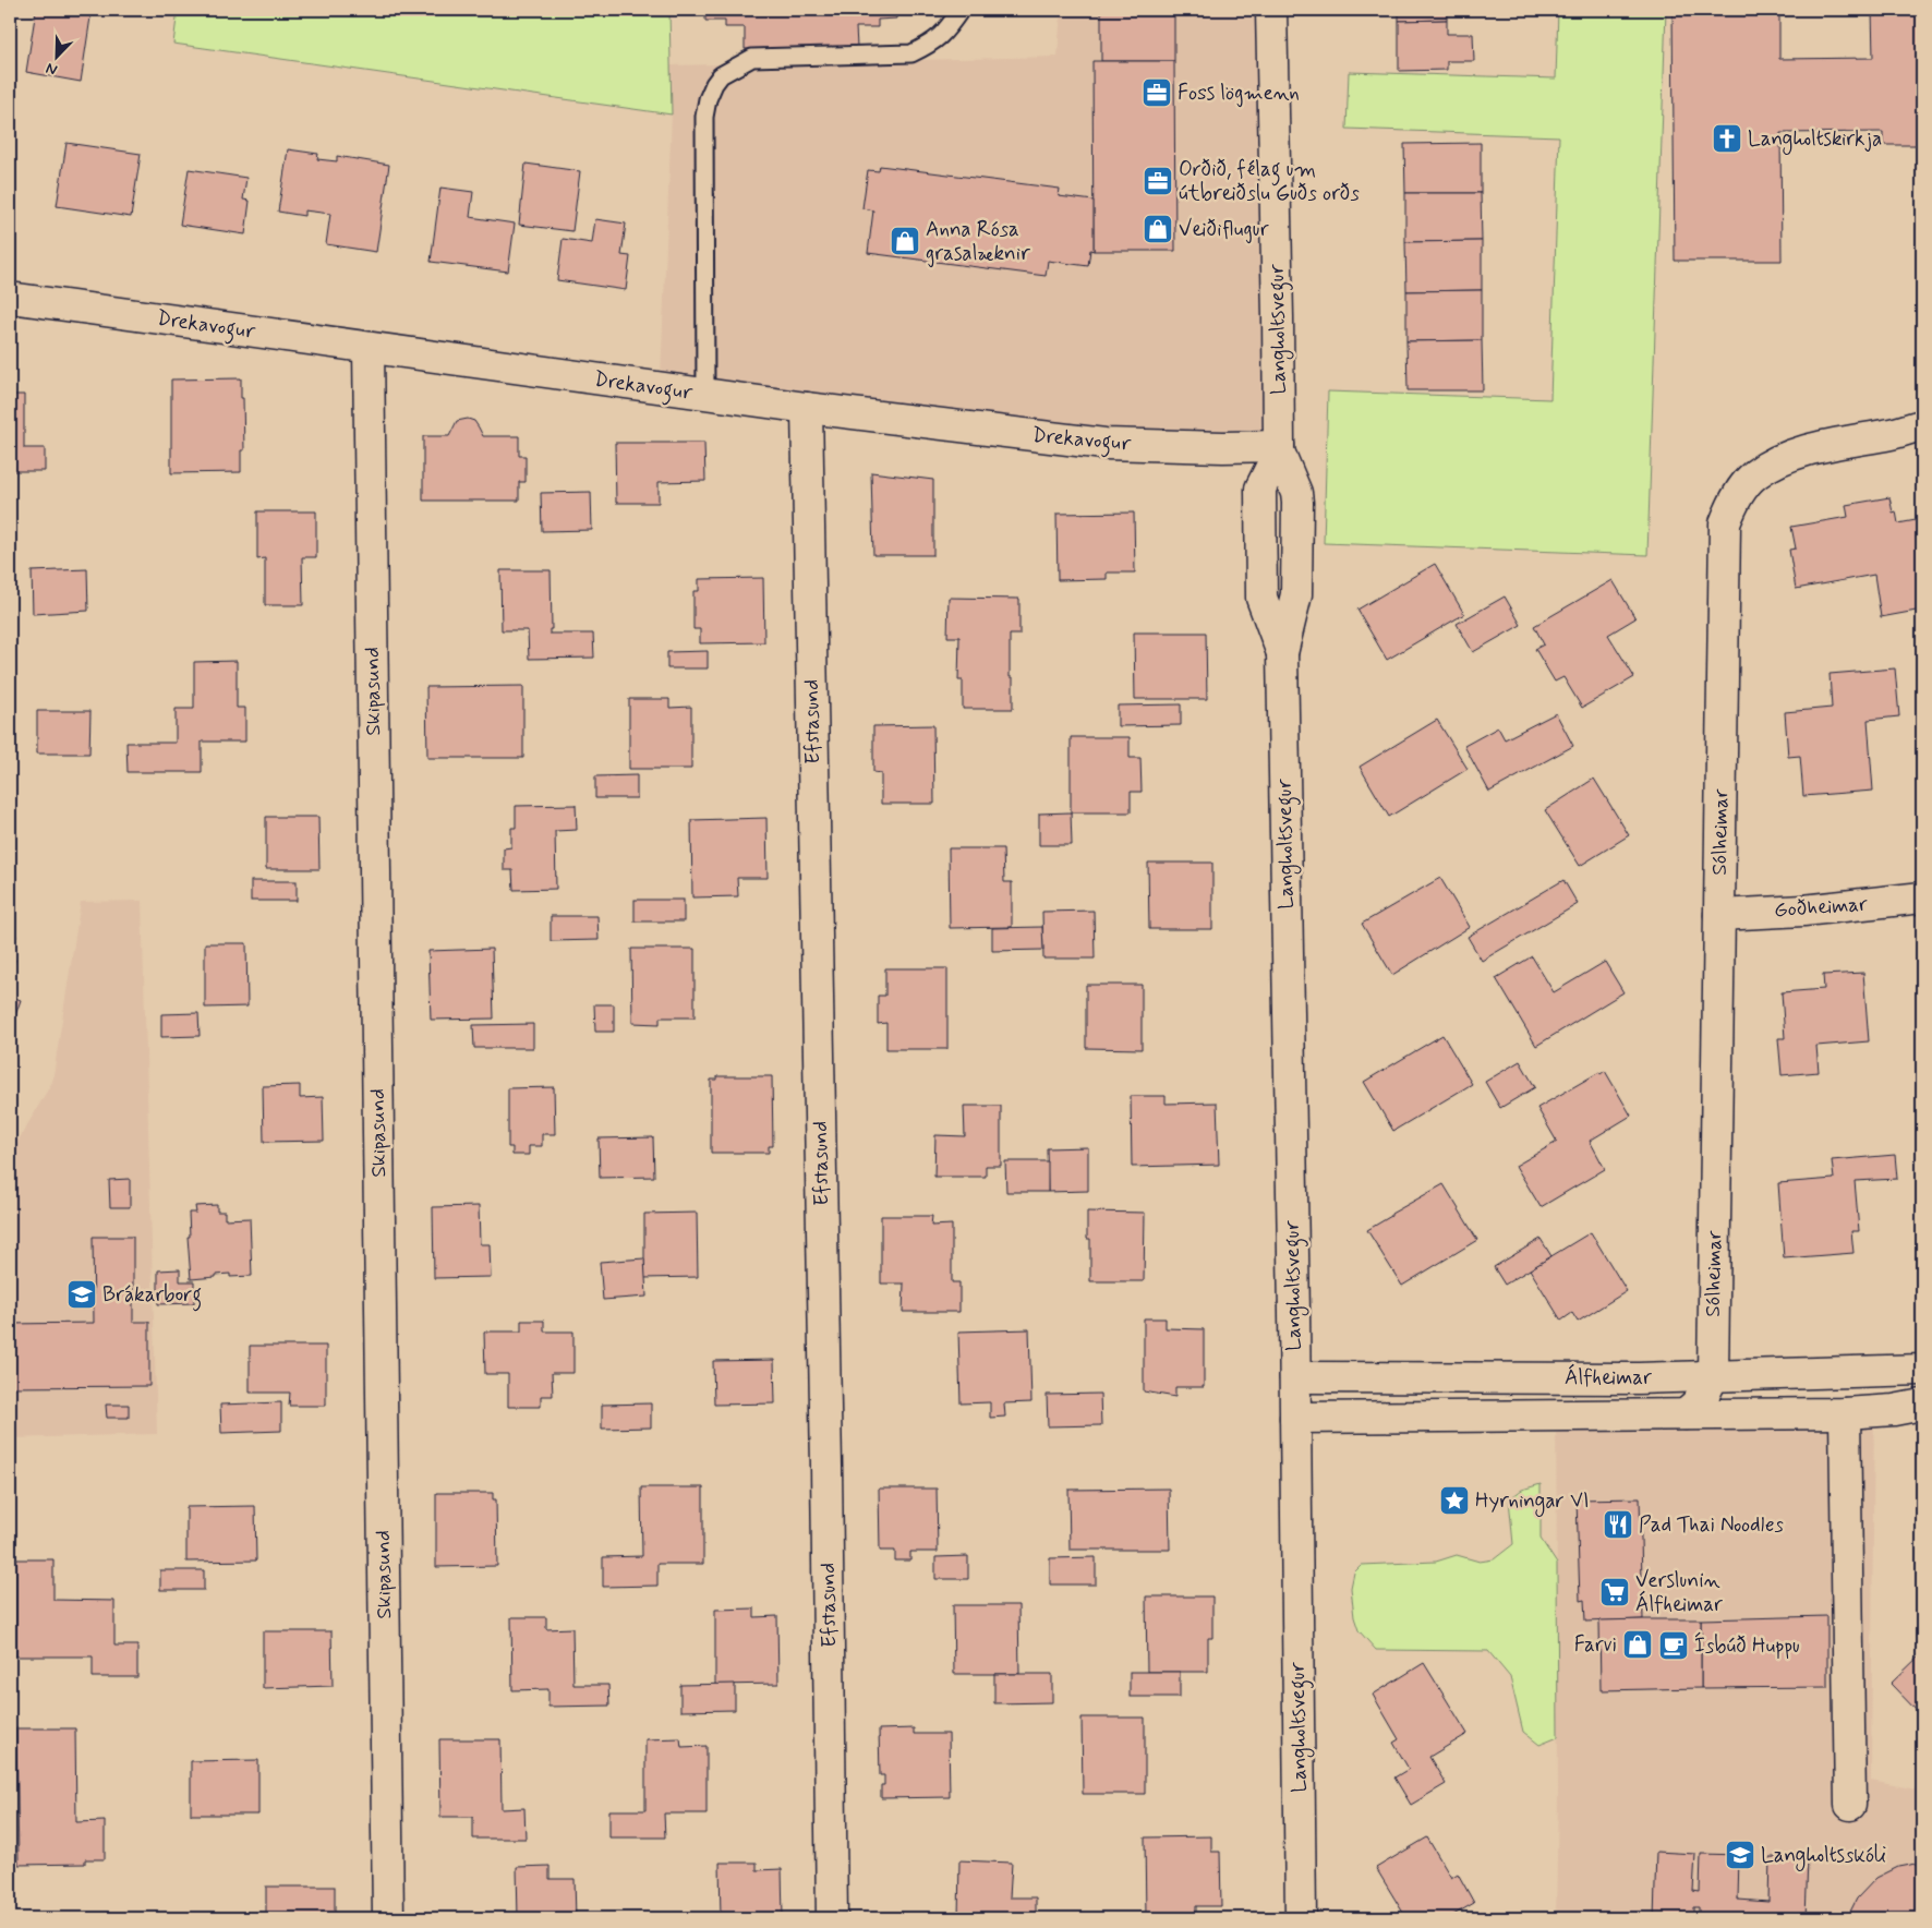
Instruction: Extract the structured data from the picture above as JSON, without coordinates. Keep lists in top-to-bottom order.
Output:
{
  "streets": {
    "street": [
      "Drekavogur",
      "Langholtsvegur",
      "Skipasund",
      "Efstasund",
      "Sólheimar",
      "Goðheimar",
      "Álfheimar"
    ]
  },
  "crossings": [
    ["Drekavogur", "Langholtsvegur"],
    ["Drekavogur", "Skipasund"],
    ["Drekavogur", "Efstasund"],
    ["Langholtsvegur", "Álfheimar"],
    ["Sólheimar", "Goðheimar"],
    ["Sólheimar", "Álfheimar"]
  ],
  "places": {
    "office": ["Foss lögmenn", "Orðið, félag um útbreiðslu Guðs orðs"],
    "church": ["Langholtskirkja"],
    "shop": ["Veiðiflugur", "Anna Rósa grasalæknir", "Farvi"],
    "school or university": ["Brákarborg", "Langholtsskóli"],
    "place": ["Hyrningar VI"],
    "restaurant": ["Pad Thai Noodles"],
    "supermarket": ["Verslunin Álfheimar"],
    "cafe": ["Ísbúð Huppu"]
  },
  "north": "bottom left"
}
